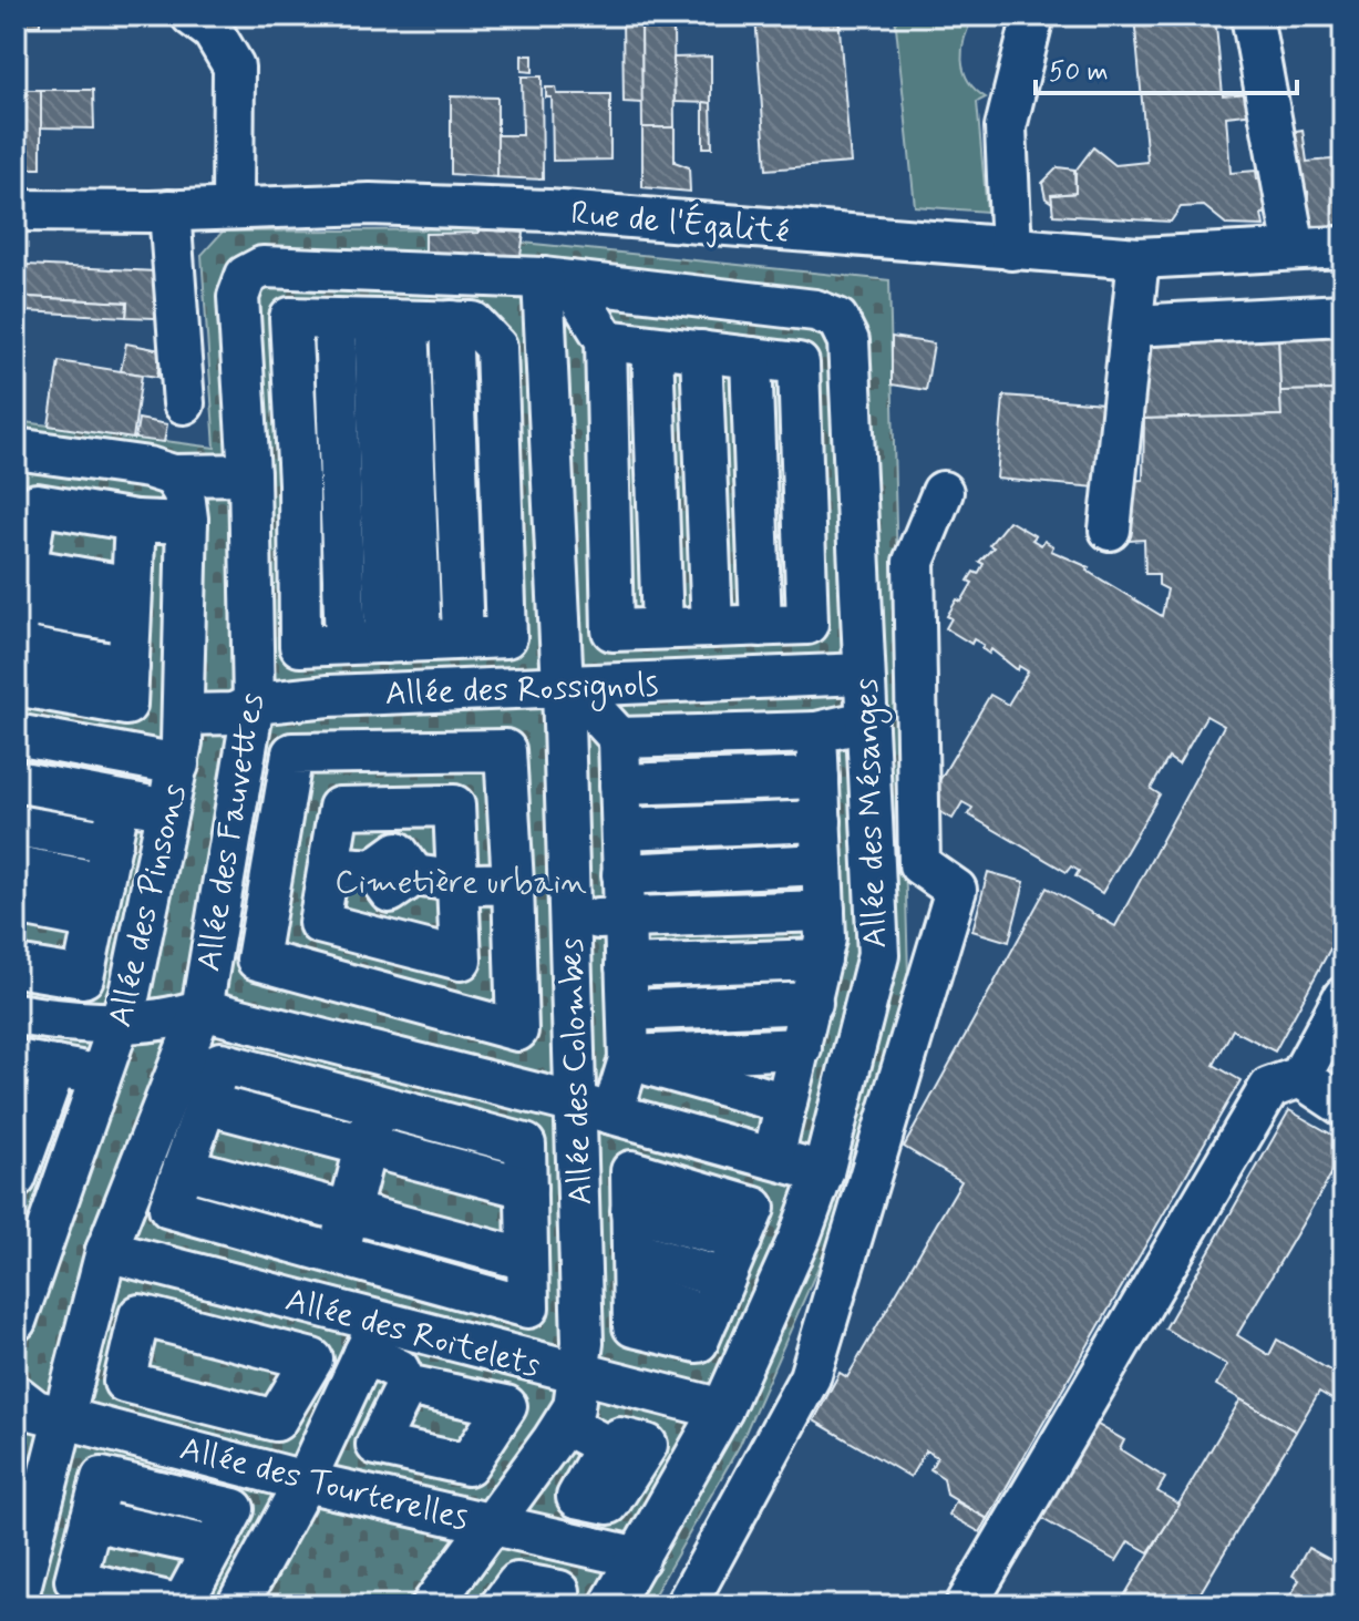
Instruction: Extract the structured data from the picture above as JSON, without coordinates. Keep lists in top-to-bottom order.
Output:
{
  "streets": {
    "street": [
      "Rue de l'Égalité",
      "Allée des Rossignols",
      "Allée des Mésanges",
      "Allée des Fauvettes",
      "Allée des Pinsons",
      "Allée des Colombes",
      "Allée des Roitelets",
      "Allée des Tourterelles"
    ]
  },
  "crossings": [
    ["Allée des Rossignols", "Allée des Mésanges"],
    ["Allée des Rossignols", "Allée des Fauvettes"],
    ["Allée des Rossignols", "Allée des Pinsons"],
    ["Allée des Rossignols", "Allée des Colombes"],
    ["Allée des Mésanges", "Allée des Fauvettes"],
    ["Allée des Mésanges", "Allée des Colombes"],
    ["Allée des Mésanges", "Allée des Roitelets"],
    ["Allée des Mésanges", "Allée des Tourterelles"],
    ["Allée des Fauvettes", "Allée des Colombes"],
    ["Allée des Fauvettes", "Allée des Roitelets"],
    ["Allée des Fauvettes", "Allée des Tourterelles"],
    ["Allée des Colombes", "Allée des Roitelets"],
    ["Allée des Colombes", "Allée des Tourterelles"]
  ],
  "parks": ["Cimetière urbain"],
  "scale_bar": "50 m"
}
